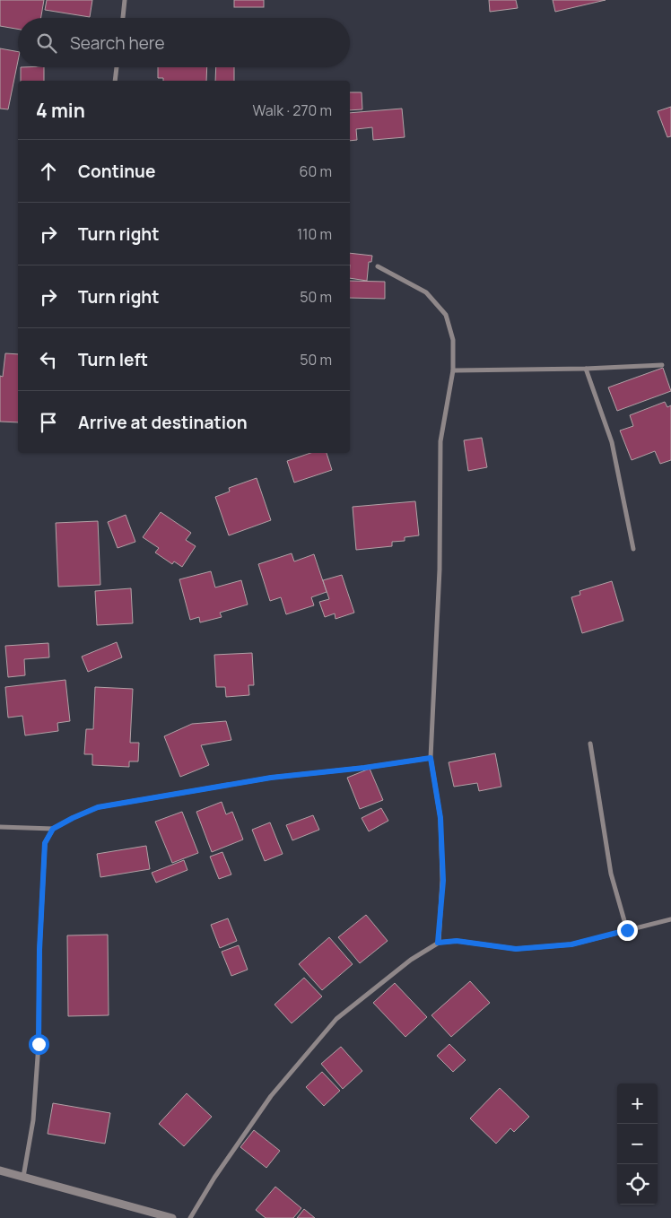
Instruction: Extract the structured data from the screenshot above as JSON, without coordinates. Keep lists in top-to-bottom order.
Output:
{
  "page": {
    "search": "Search here",
    "heading": ["4 min", "Walk · 270 m"],
    "list": [
      ["Continue", "60 m"],
      ["Turn right", "110 m"],
      ["Turn right", "50 m"],
      ["Turn left", "50 m"],
      "Arrive at destination"
    ],
    "map_buttons": ["+", "−"]
  }
}
